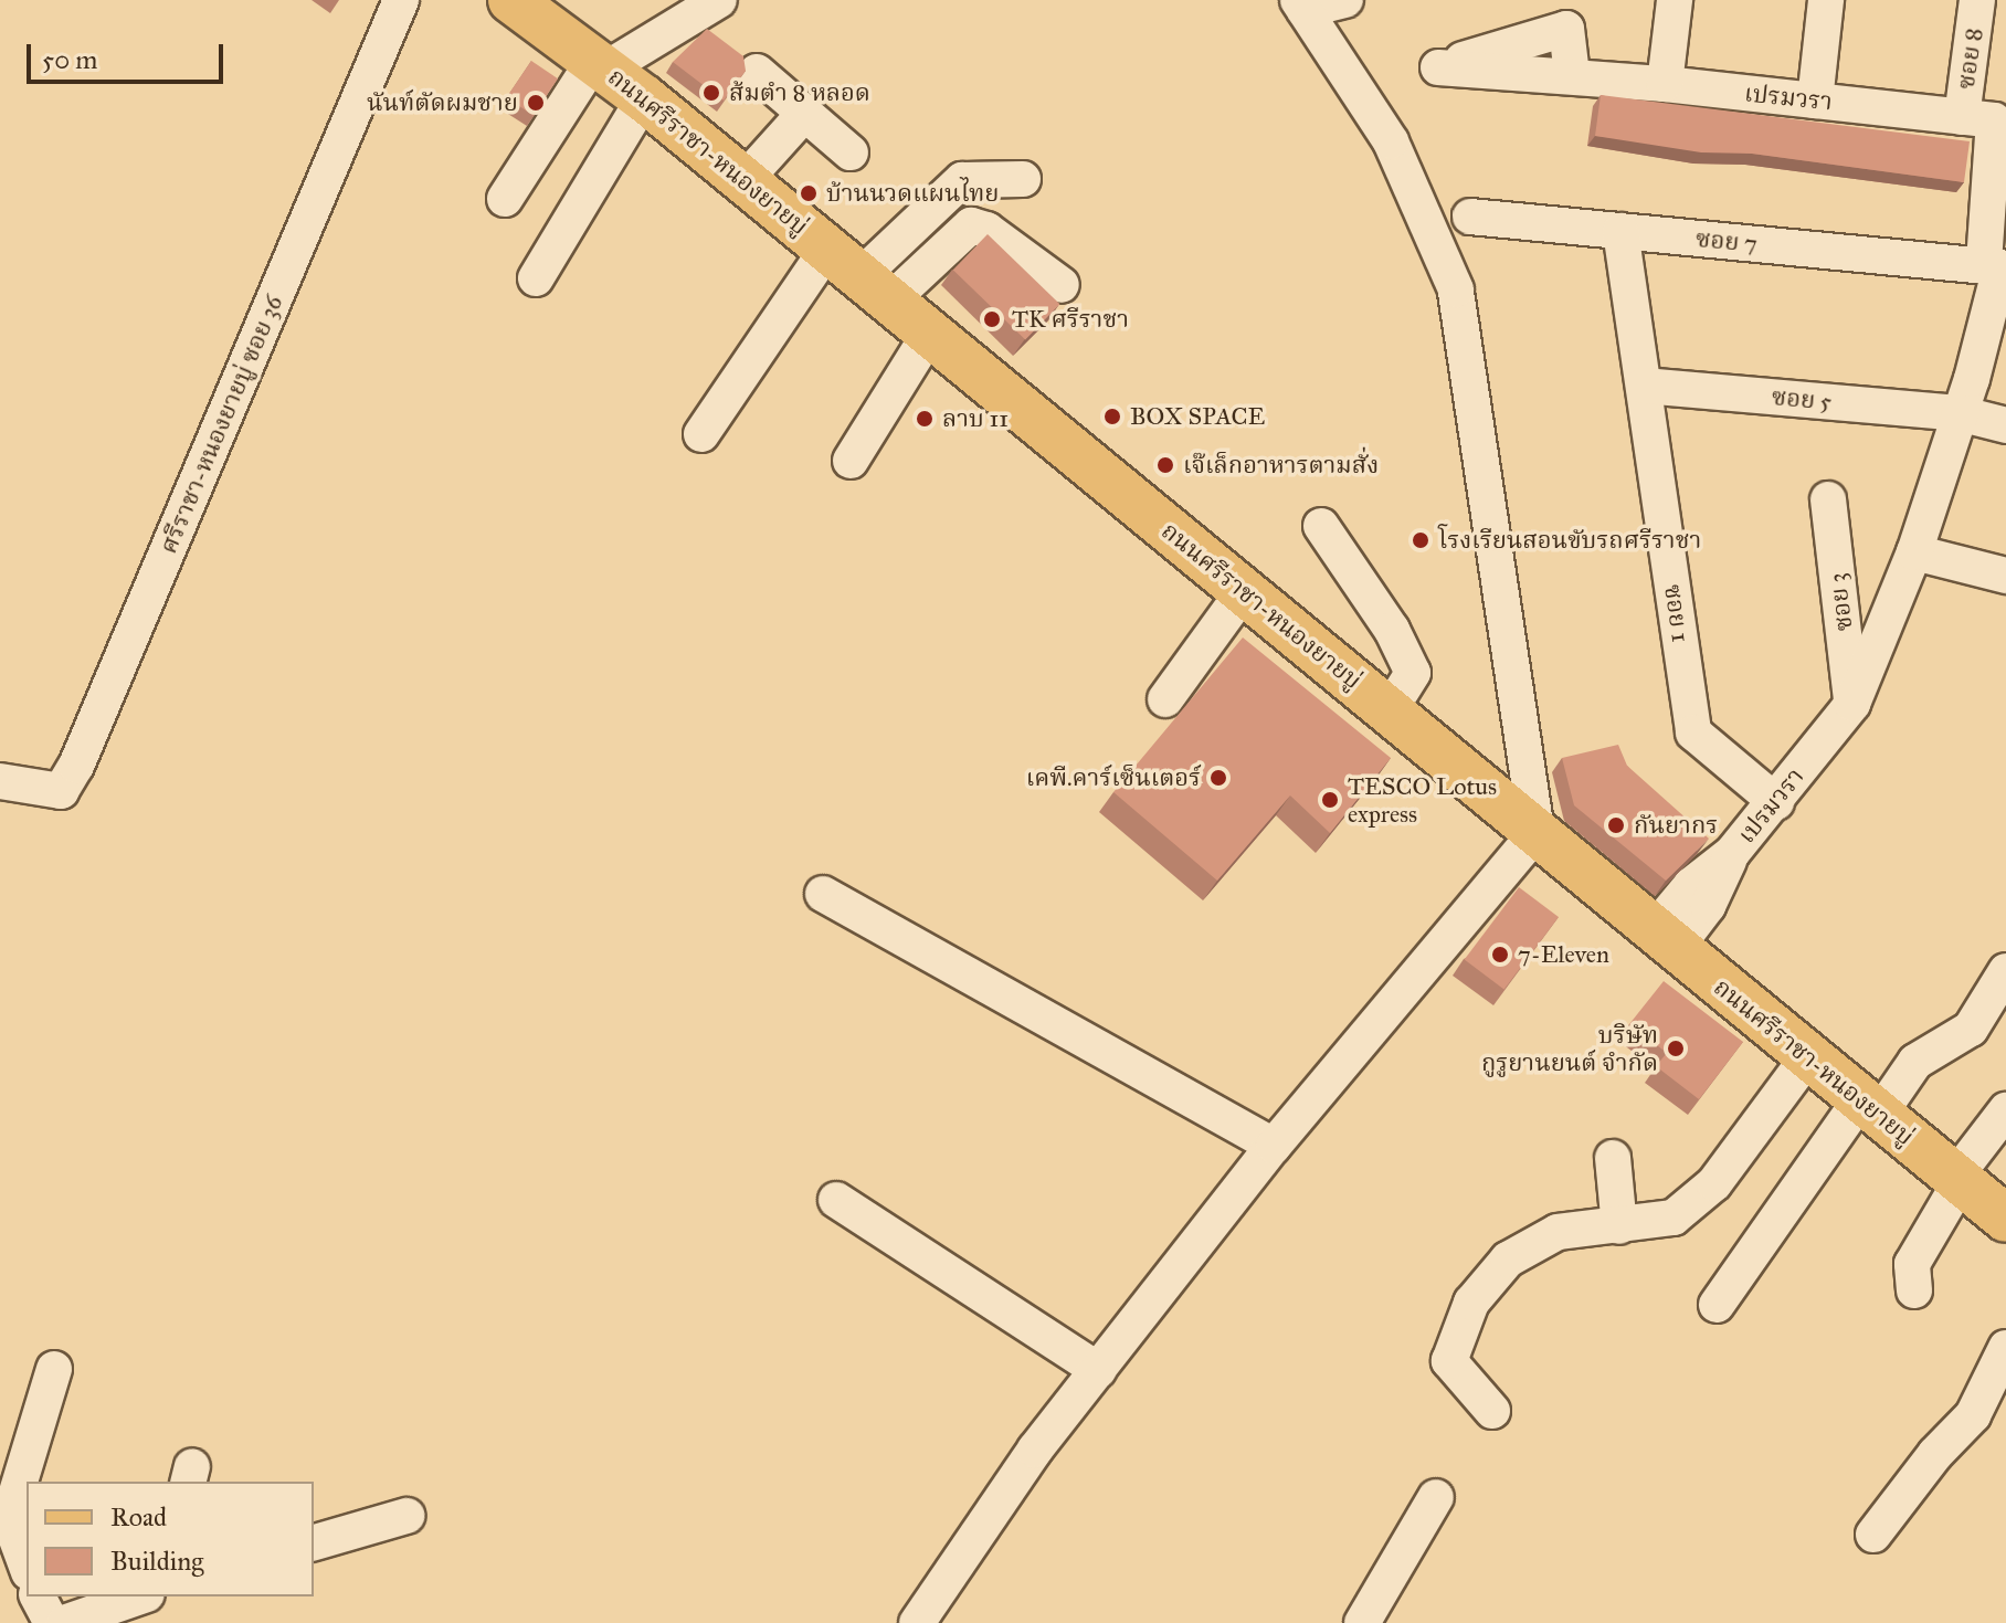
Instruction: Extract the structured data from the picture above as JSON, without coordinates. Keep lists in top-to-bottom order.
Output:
{
  "streets": {
    "main road": ["ถนนศรีราชา-หนองยายบู่"],
    "street": [
      "ซอย 8",
      "เปรมวรา",
      "ซอย 7",
      "ซอย 5",
      "ศรีราชา-หนองยายบู่ ซอย 36",
      "ซอย 3",
      "ซอย 1"
    ]
  },
  "crossings": [
    ["ซอย 8", "เปรมวรา"],
    ["เปรมวรา", "ถนนศรีราชา-หนองยายบู่"],
    ["เปรมวรา", "ซอย 7"],
    ["เปรมวรา", "ซอย 5"],
    ["เปรมวรา", "ซอย 3"],
    ["เปรมวรา", "ซอย 1"],
    ["ซอย 7", "ซอย 1"],
    ["ซอย 5", "ซอย 1"]
  ],
  "places": [
    "ส้มตำ 8 หลอด",
    "นันท์ตัดผมชาย",
    "บ้านนวดแผนไทย",
    "TK ศรีราชา",
    "BOX SPACE",
    "ลาบ 11",
    "เจ๊เล็กอาหารตามสั่ง",
    "โรงเรียนสอนขับรถศรีราชา",
    "เคพี.คาร์เซ็นเตอร์",
    "TESCO Lotus express",
    "กันยากร",
    "7-Eleven",
    "บริษัท กูรูยานยนต์ จำกัด"
  ],
  "legend": ["Road", "Building"],
  "scale_bar": "50 m"
}
